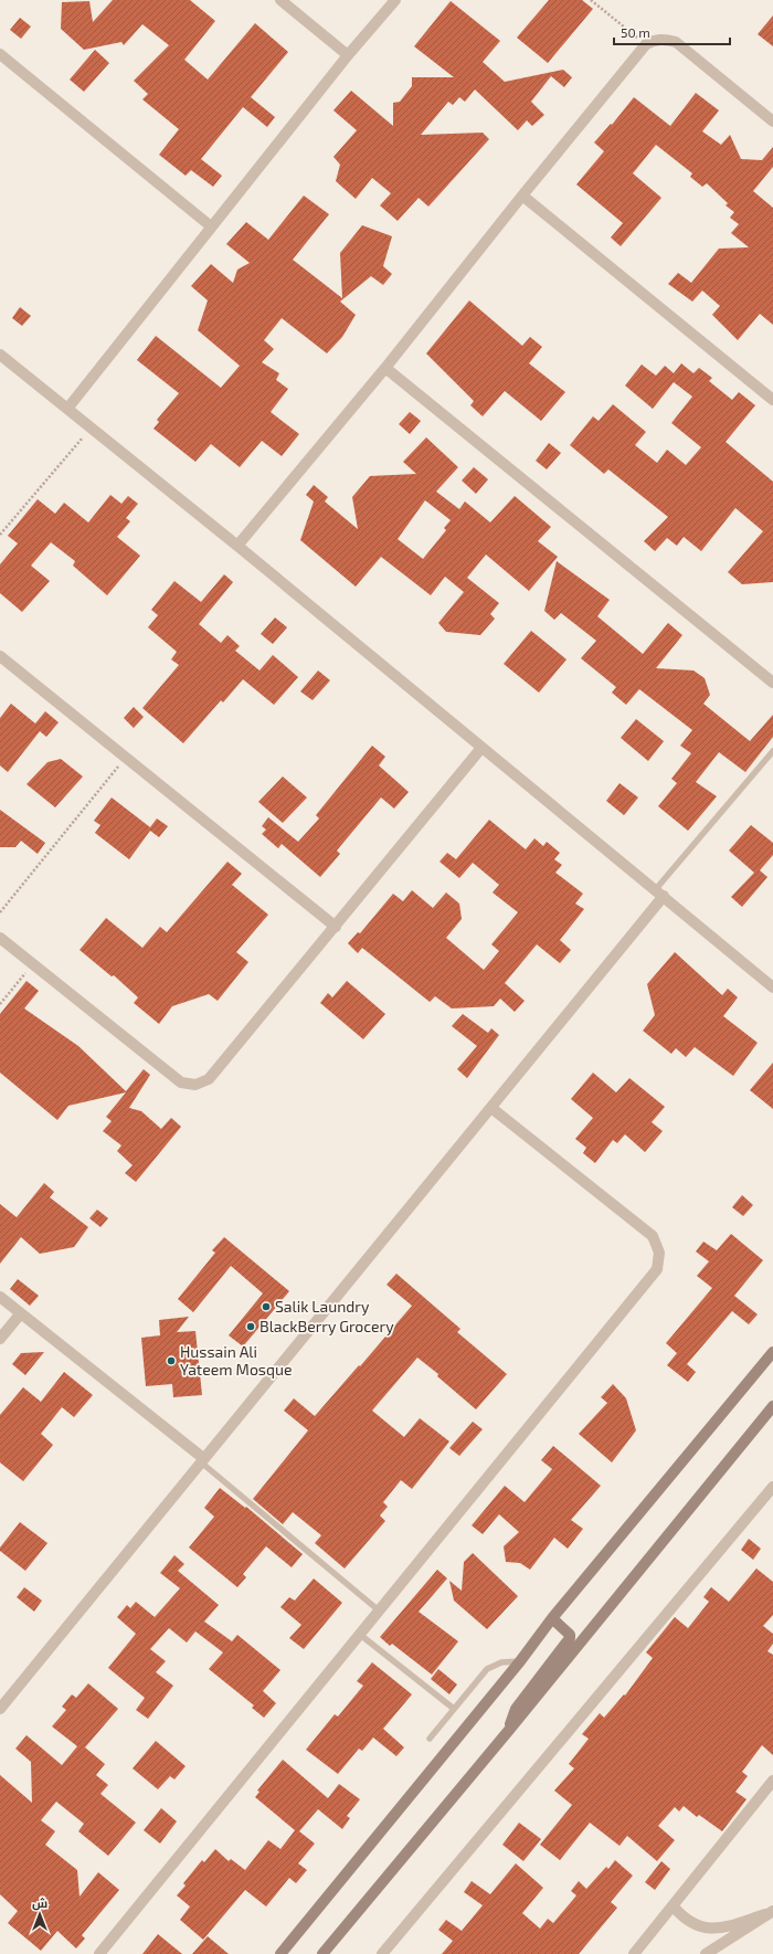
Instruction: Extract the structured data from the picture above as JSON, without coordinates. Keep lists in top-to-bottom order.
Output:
{
  "places": ["Salik Laundry", "BlackBerry Grocery", "Hussain Ali Yateem Mosque"],
  "scale_bar": "50 m",
  "north": "top"
}
